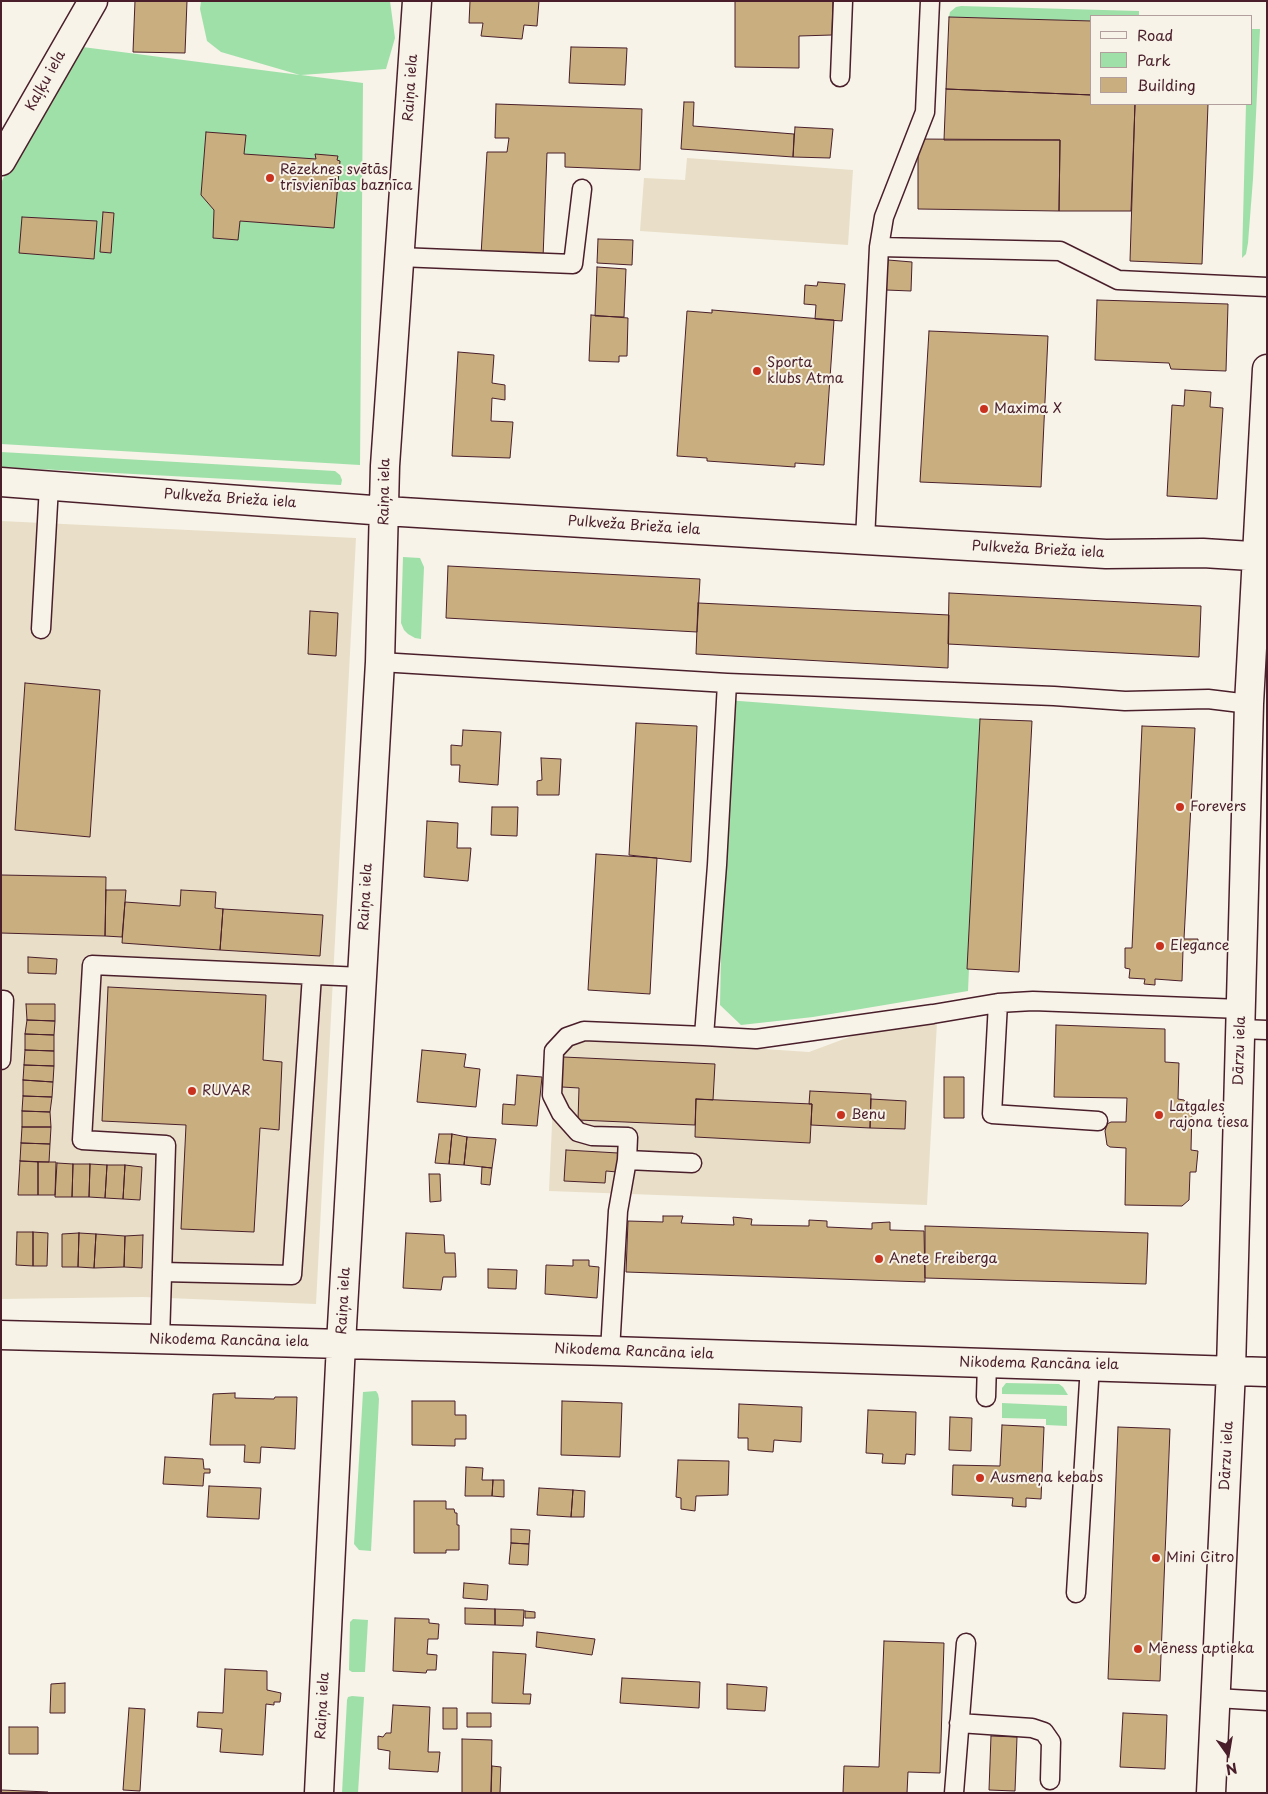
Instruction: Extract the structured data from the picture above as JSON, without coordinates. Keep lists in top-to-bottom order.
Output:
{
  "streets": {
    "street": [
      "Kaļķu iela",
      "Raiņa iela",
      "Pulkveža Brieža iela",
      "Dārzu iela",
      "Nikodema Rancāna iela"
    ]
  },
  "crossings": [
    ["Raiņa iela", "Pulkveža Brieža iela"],
    ["Raiņa iela", "Nikodema Rancāna iela"],
    ["Pulkveža Brieža iela", "Dārzu iela"],
    ["Dārzu iela", "Nikodema Rancāna iela"]
  ],
  "places": [
    "Rēzeknes svētās trīsvienības baznīca",
    "Sporta klubs Atma",
    "Maxima X",
    "Forevers",
    "Elegance",
    "RUVAR",
    "Benu",
    "Latgales rajona tiesa",
    "Anete Freiberga",
    "Ausmeņa kebabs",
    "Mini Citro",
    "Mēness aptieka"
  ],
  "legend": ["Road", "Park", "Building"],
  "north": "bottom"
}
